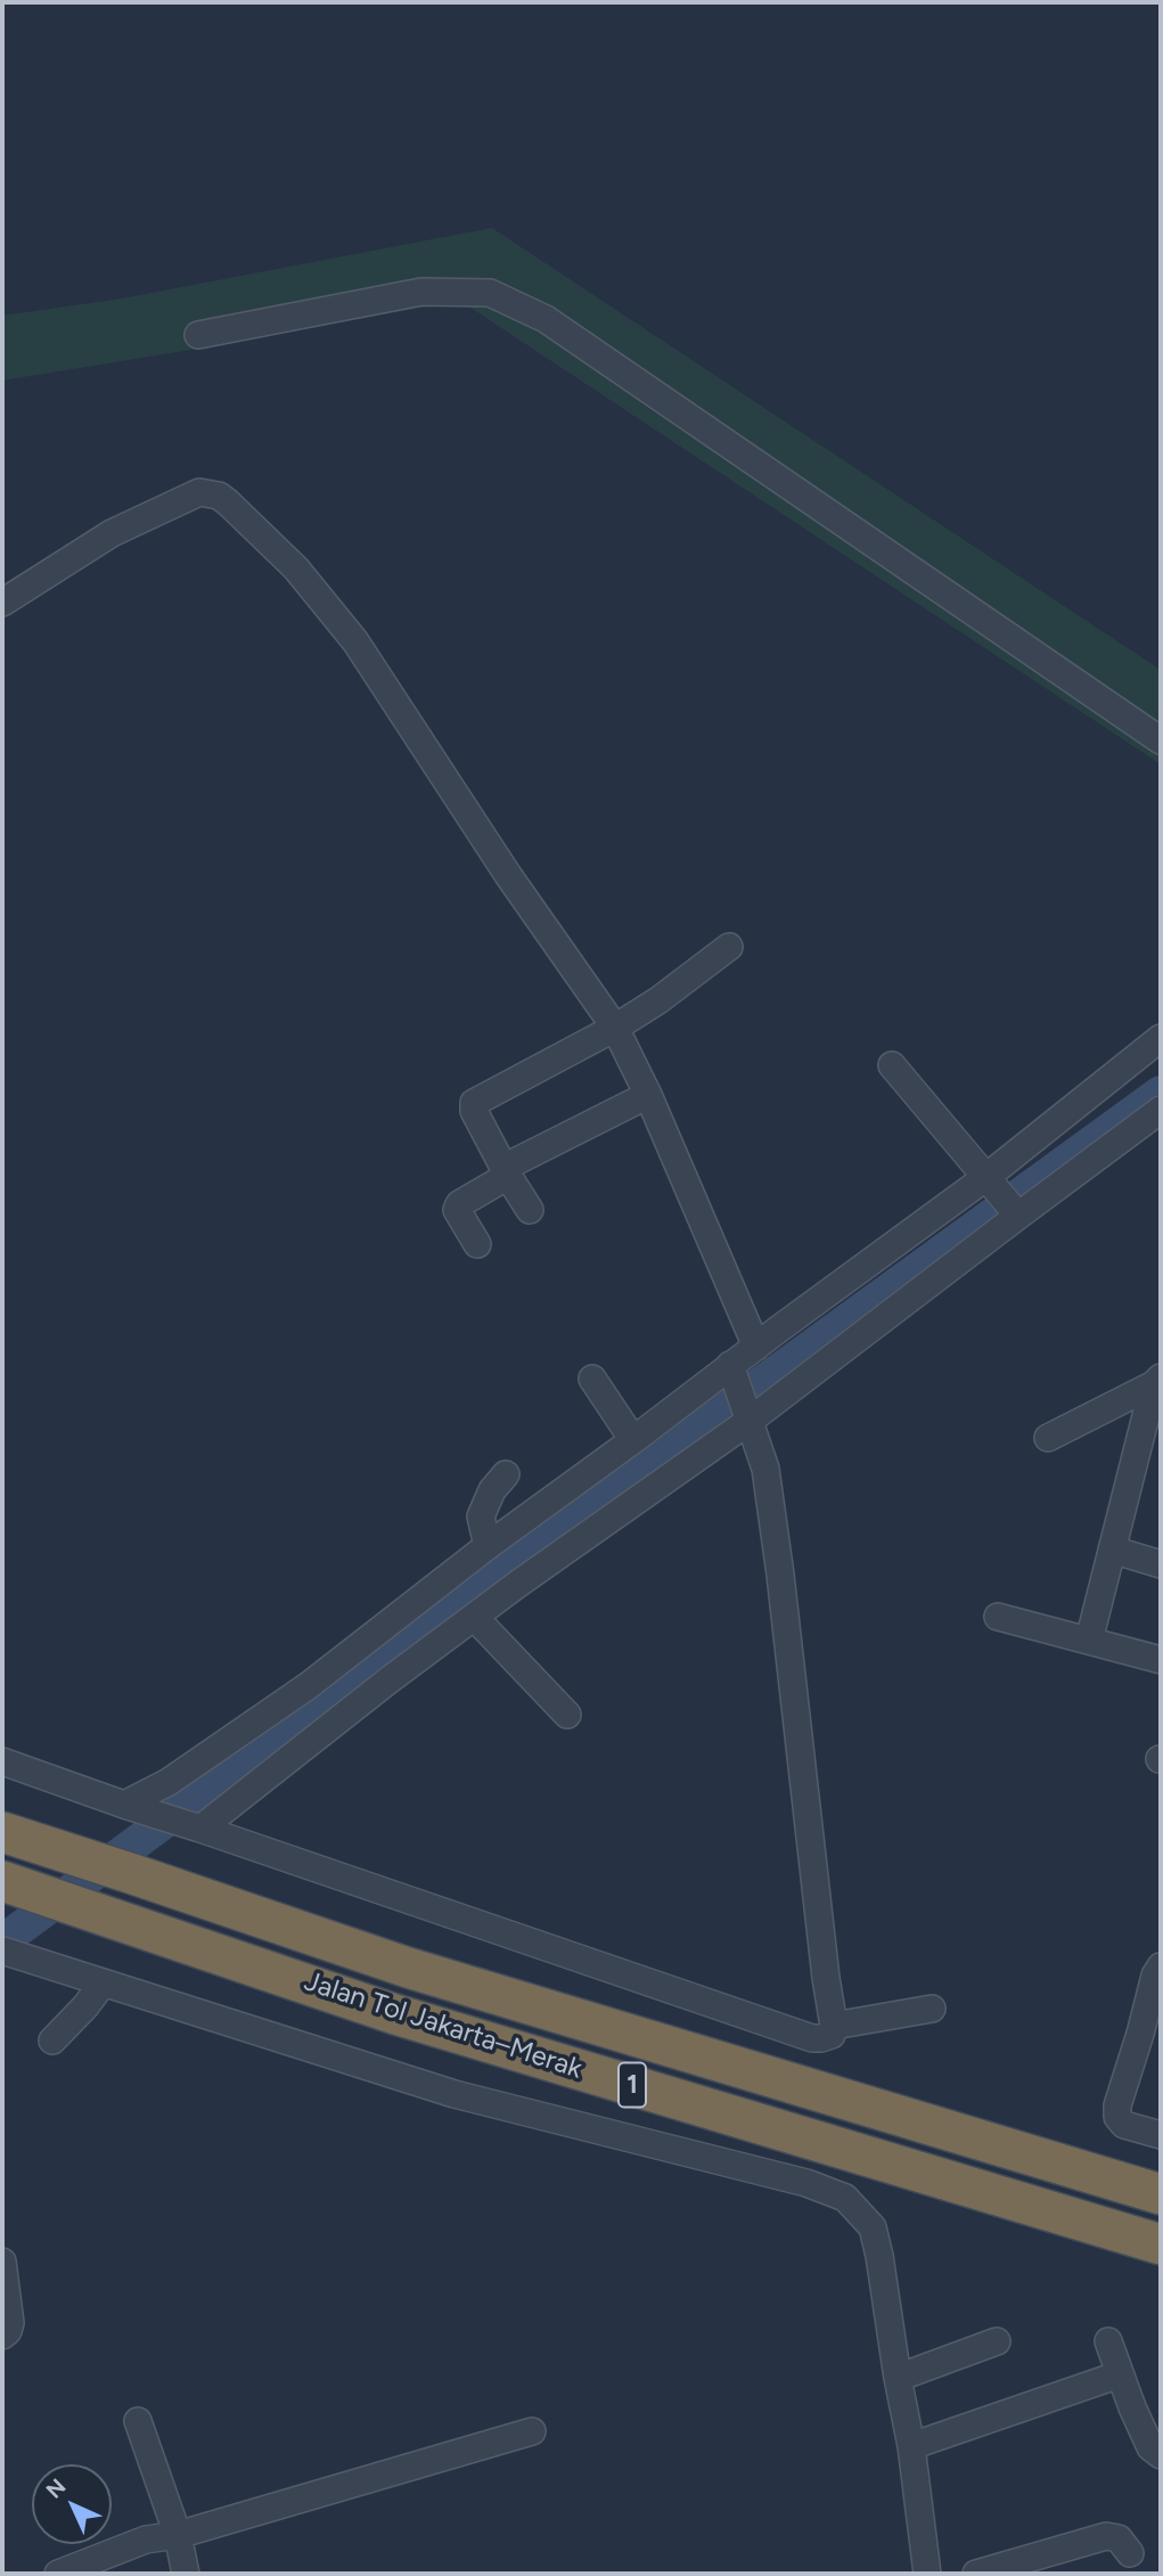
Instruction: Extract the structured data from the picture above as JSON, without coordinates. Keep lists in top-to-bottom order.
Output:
{
  "streets": {
    "highway": ["Jalan Tol Jakarta–Merak", "1"]
  },
  "north": "top left"
}
